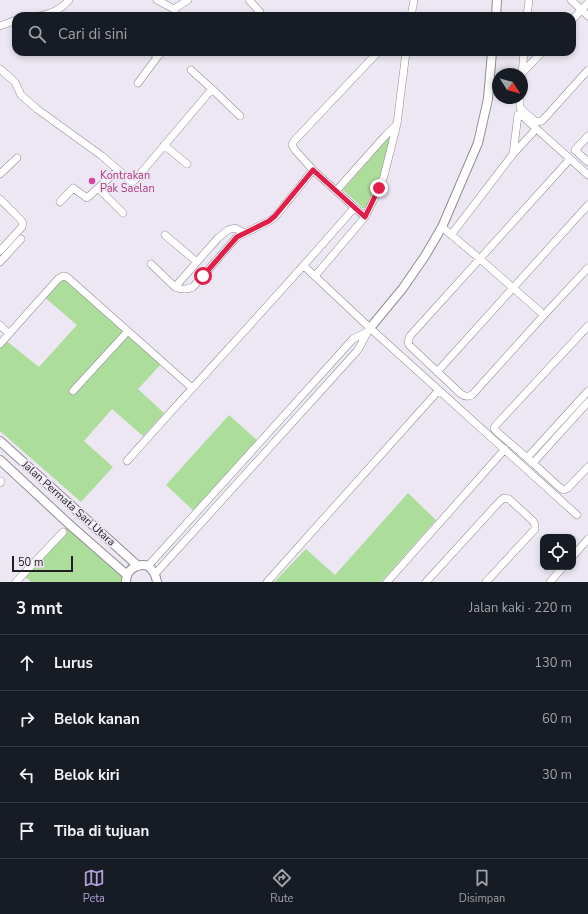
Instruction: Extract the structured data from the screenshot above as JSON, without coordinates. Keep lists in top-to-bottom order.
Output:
{
  "streets": {
    "street": ["Jalan Permata Sari Utara"]
  },
  "places": ["Kontrakan Pak Saelan"],
  "scale_bar": "50 m",
  "north": "bottom right",
  "page": {
    "search": "Cari di sini",
    "scale": "50 m",
    "heading": ["3 mnt", "Jalan kaki · 220 m"],
    "list": [
      ["Lurus", "130 m"],
      ["Belok kanan", "60 m"],
      ["Belok kiri", "30 m"],
      "Tiba di tujuan"
    ],
    "nav": ["Peta", "Rute", "Disimpan"]
  }
}
